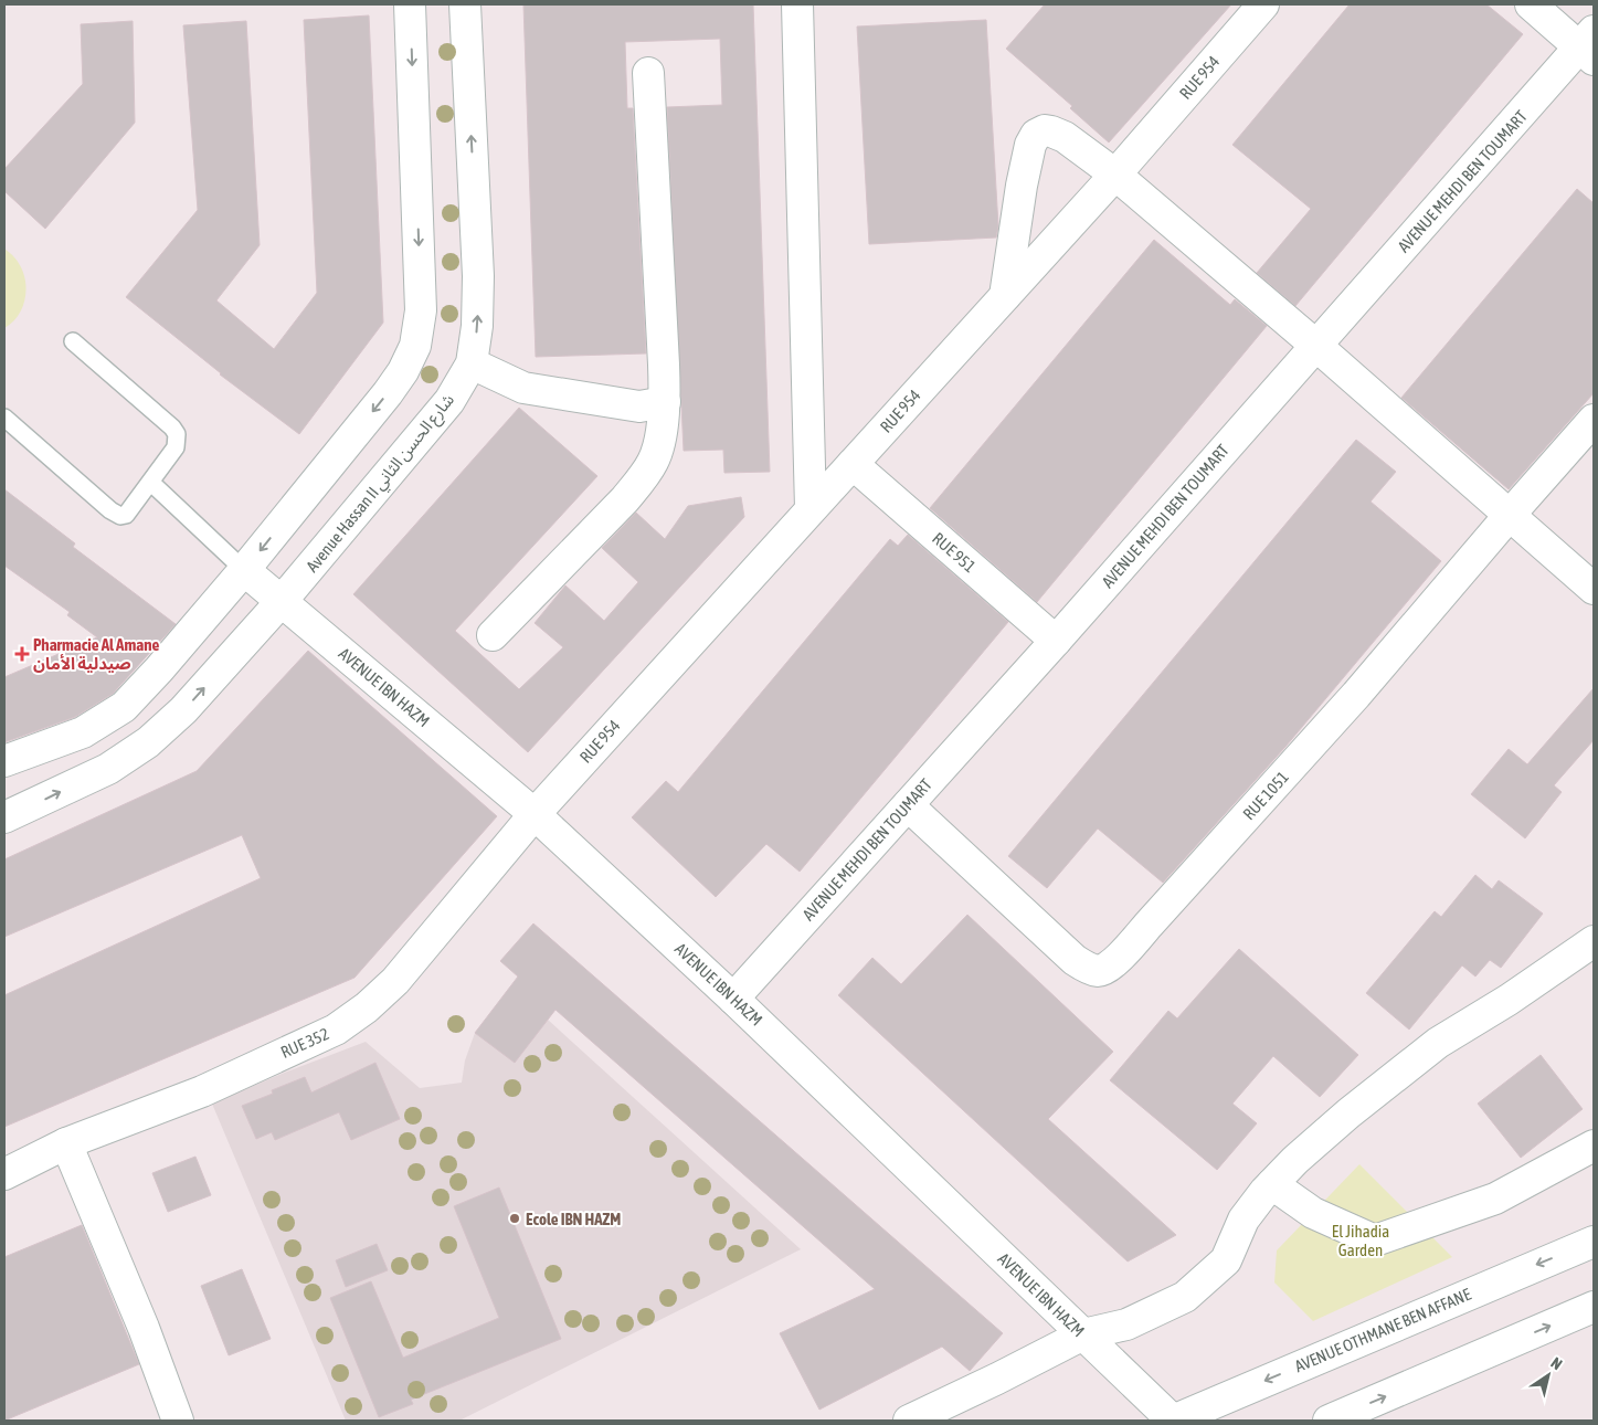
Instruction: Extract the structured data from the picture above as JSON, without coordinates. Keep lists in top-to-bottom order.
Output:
{
  "streets": {
    "street": [
      "RUE 954",
      "AVENUE MEHDI BEN TOUMART",
      "Avenue Hassan II شارع الحسن الثاني",
      "RUE 951",
      "AVENUE IBN HAZM",
      "RUE 1051",
      "RUE 352",
      "AVENUE OTHMANE BEN AFFANE"
    ]
  },
  "crossings": [
    ["RUE 954", "RUE 951"],
    ["RUE 954", "AVENUE IBN HAZM"],
    ["RUE 954", "RUE 352"],
    ["AVENUE MEHDI BEN TOUMART", "RUE 951"],
    ["AVENUE MEHDI BEN TOUMART", "AVENUE IBN HAZM"],
    ["AVENUE MEHDI BEN TOUMART", "RUE 1051"],
    ["Avenue Hassan II شارع الحسن الثاني", "AVENUE IBN HAZM"],
    ["AVENUE IBN HAZM", "RUE 352"],
    ["AVENUE IBN HAZM", "AVENUE OTHMANE BEN AFFANE"]
  ],
  "parks": ["El Jihadia Garden"],
  "places": {
    "health": ["Pharmacie Al Amane صيدلية الأمان"],
    "other": ["Ecole IBN HAZM"]
  },
  "north": "top right"
}
